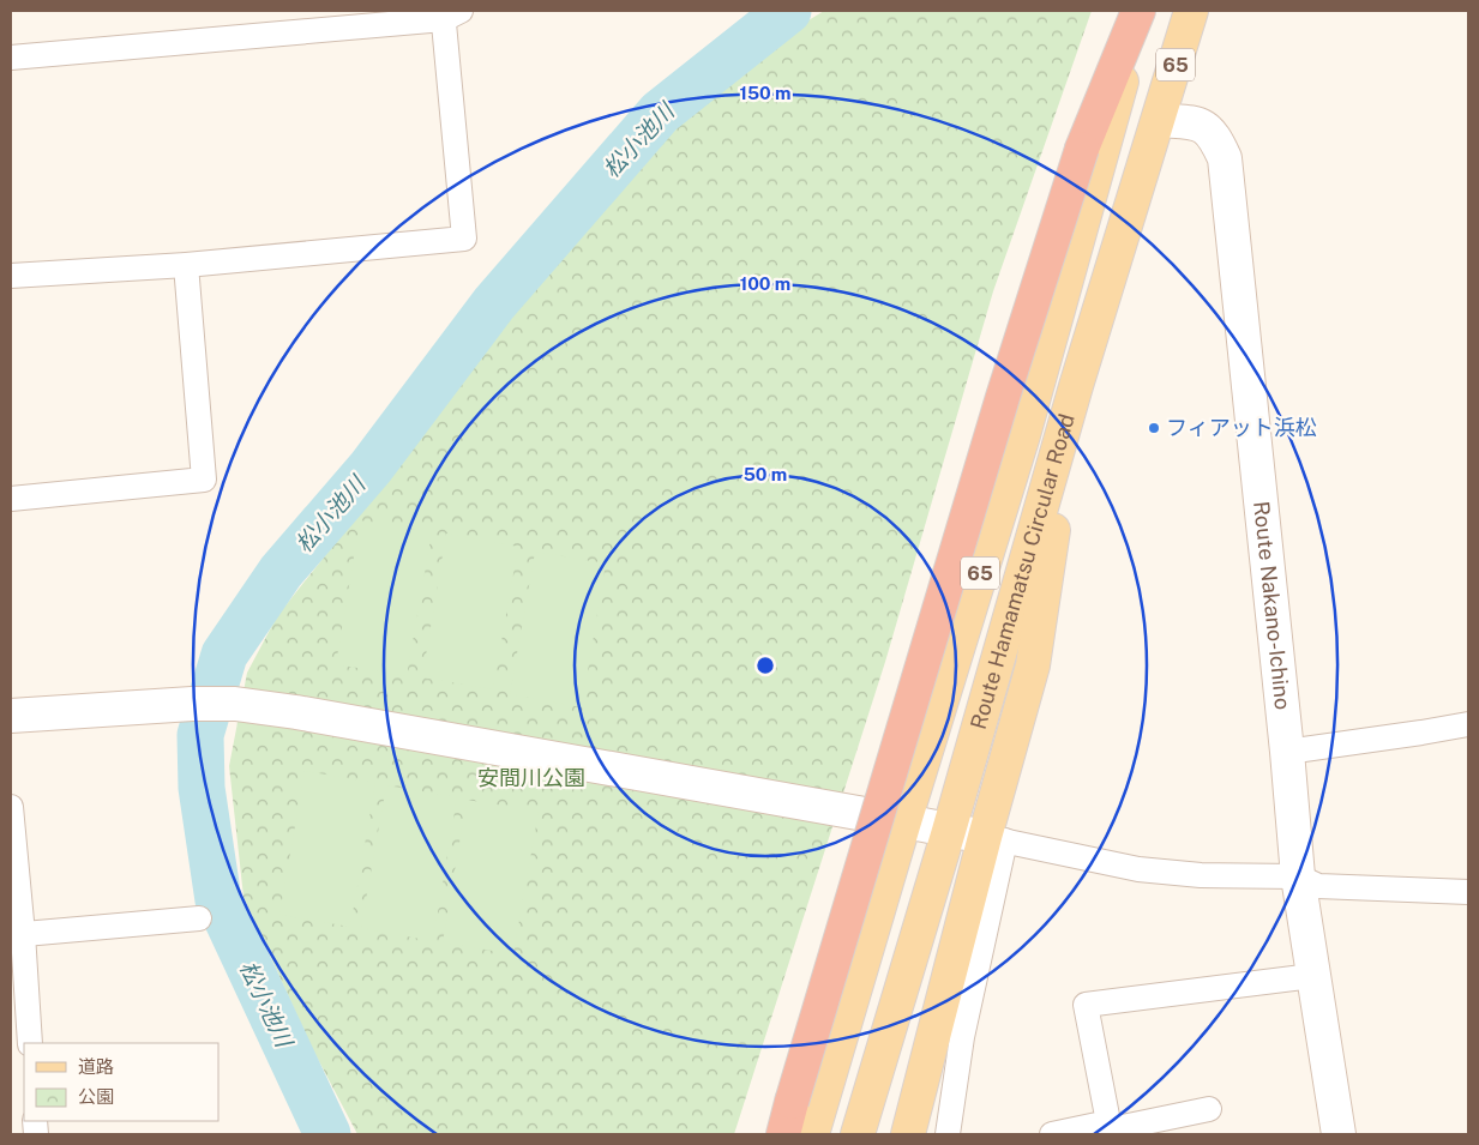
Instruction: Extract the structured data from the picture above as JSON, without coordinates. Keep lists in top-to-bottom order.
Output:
{
  "streets": {
    "main road": ["65", "Route Hamamatsu Circular Road", "Route Nakano-Ichino"]
  },
  "crossings": [
    ["65", "Route Hamamatsu Circular Road"],
    ["Route Hamamatsu Circular Road", "Route Nakano-Ichino"]
  ],
  "water": ["松小池川"],
  "parks": ["安間川公園"],
  "places": ["フィアット浜松"],
  "legend": ["道路", "公園"],
  "rings": ["150 m", "100 m", "50 m"]
}
